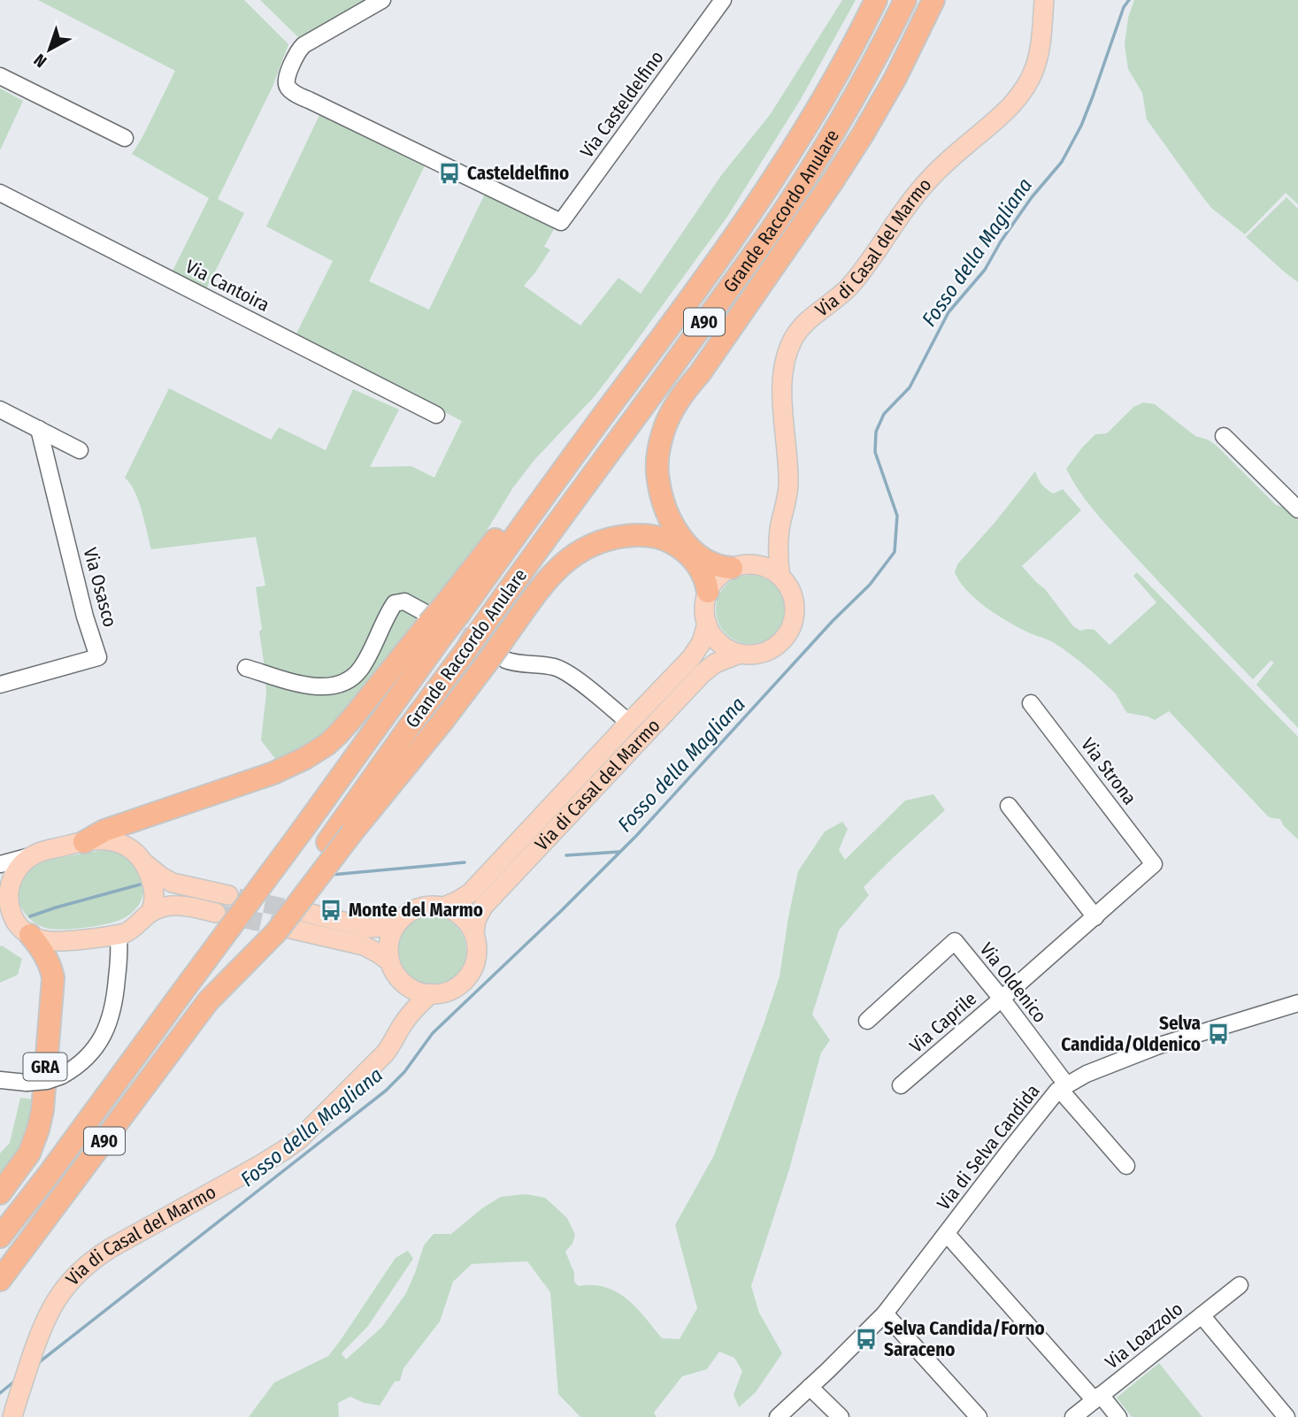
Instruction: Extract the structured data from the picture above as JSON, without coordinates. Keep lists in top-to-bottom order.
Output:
{
  "streets": {
    "highway": ["Grande Raccordo Anulare", "A90", "GRA"],
    "main road": ["Via di Casal del Marmo"],
    "street": [
      "Via Casteldelfino",
      "Via Cantoira",
      "Via Osasco",
      "Via Strona",
      "Via Oldenico",
      "Via Caprile",
      "Via di Selva Candida",
      "Via Loazzolo"
    ]
  },
  "crossings": [
    ["Via Strona", "Via Caprile"],
    ["Via Oldenico", "Via Caprile"],
    ["Via Oldenico", "Via di Selva Candida"]
  ],
  "water": ["Fosso della Magliana"],
  "places": {
    "bus stop": [
      "Casteldelfino",
      "Monte del Marmo",
      "Selva Candida/Oldenico",
      "Selva Candida/Forno Saraceno"
    ]
  },
  "north": "bottom left"
}
